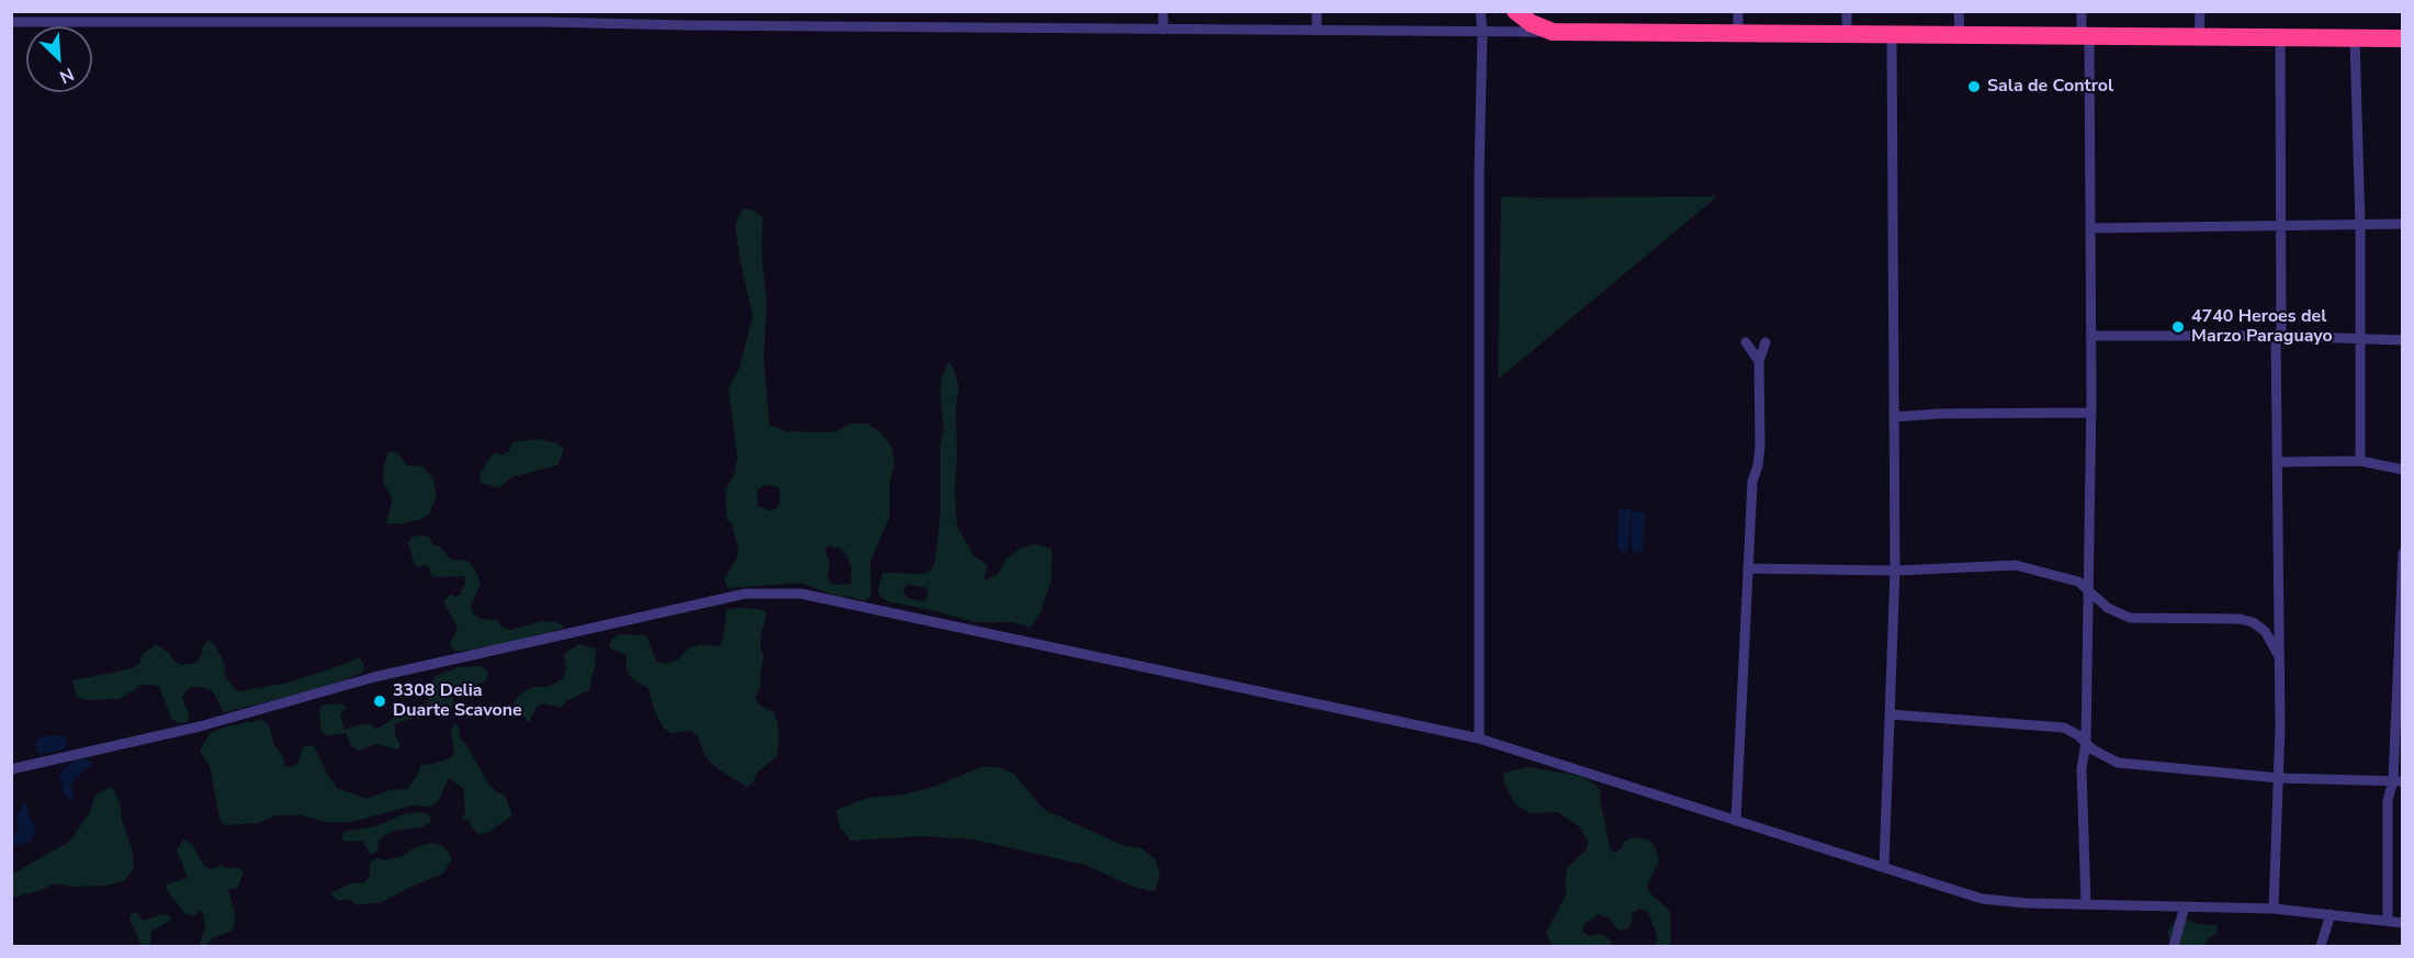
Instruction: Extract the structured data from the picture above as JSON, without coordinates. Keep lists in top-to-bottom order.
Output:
{
  "places": ["Sala de Control", "4740 Heroes del Marzo Paraguayo", "3308 Delia Duarte Scavone"],
  "north": "bottom right"
}
